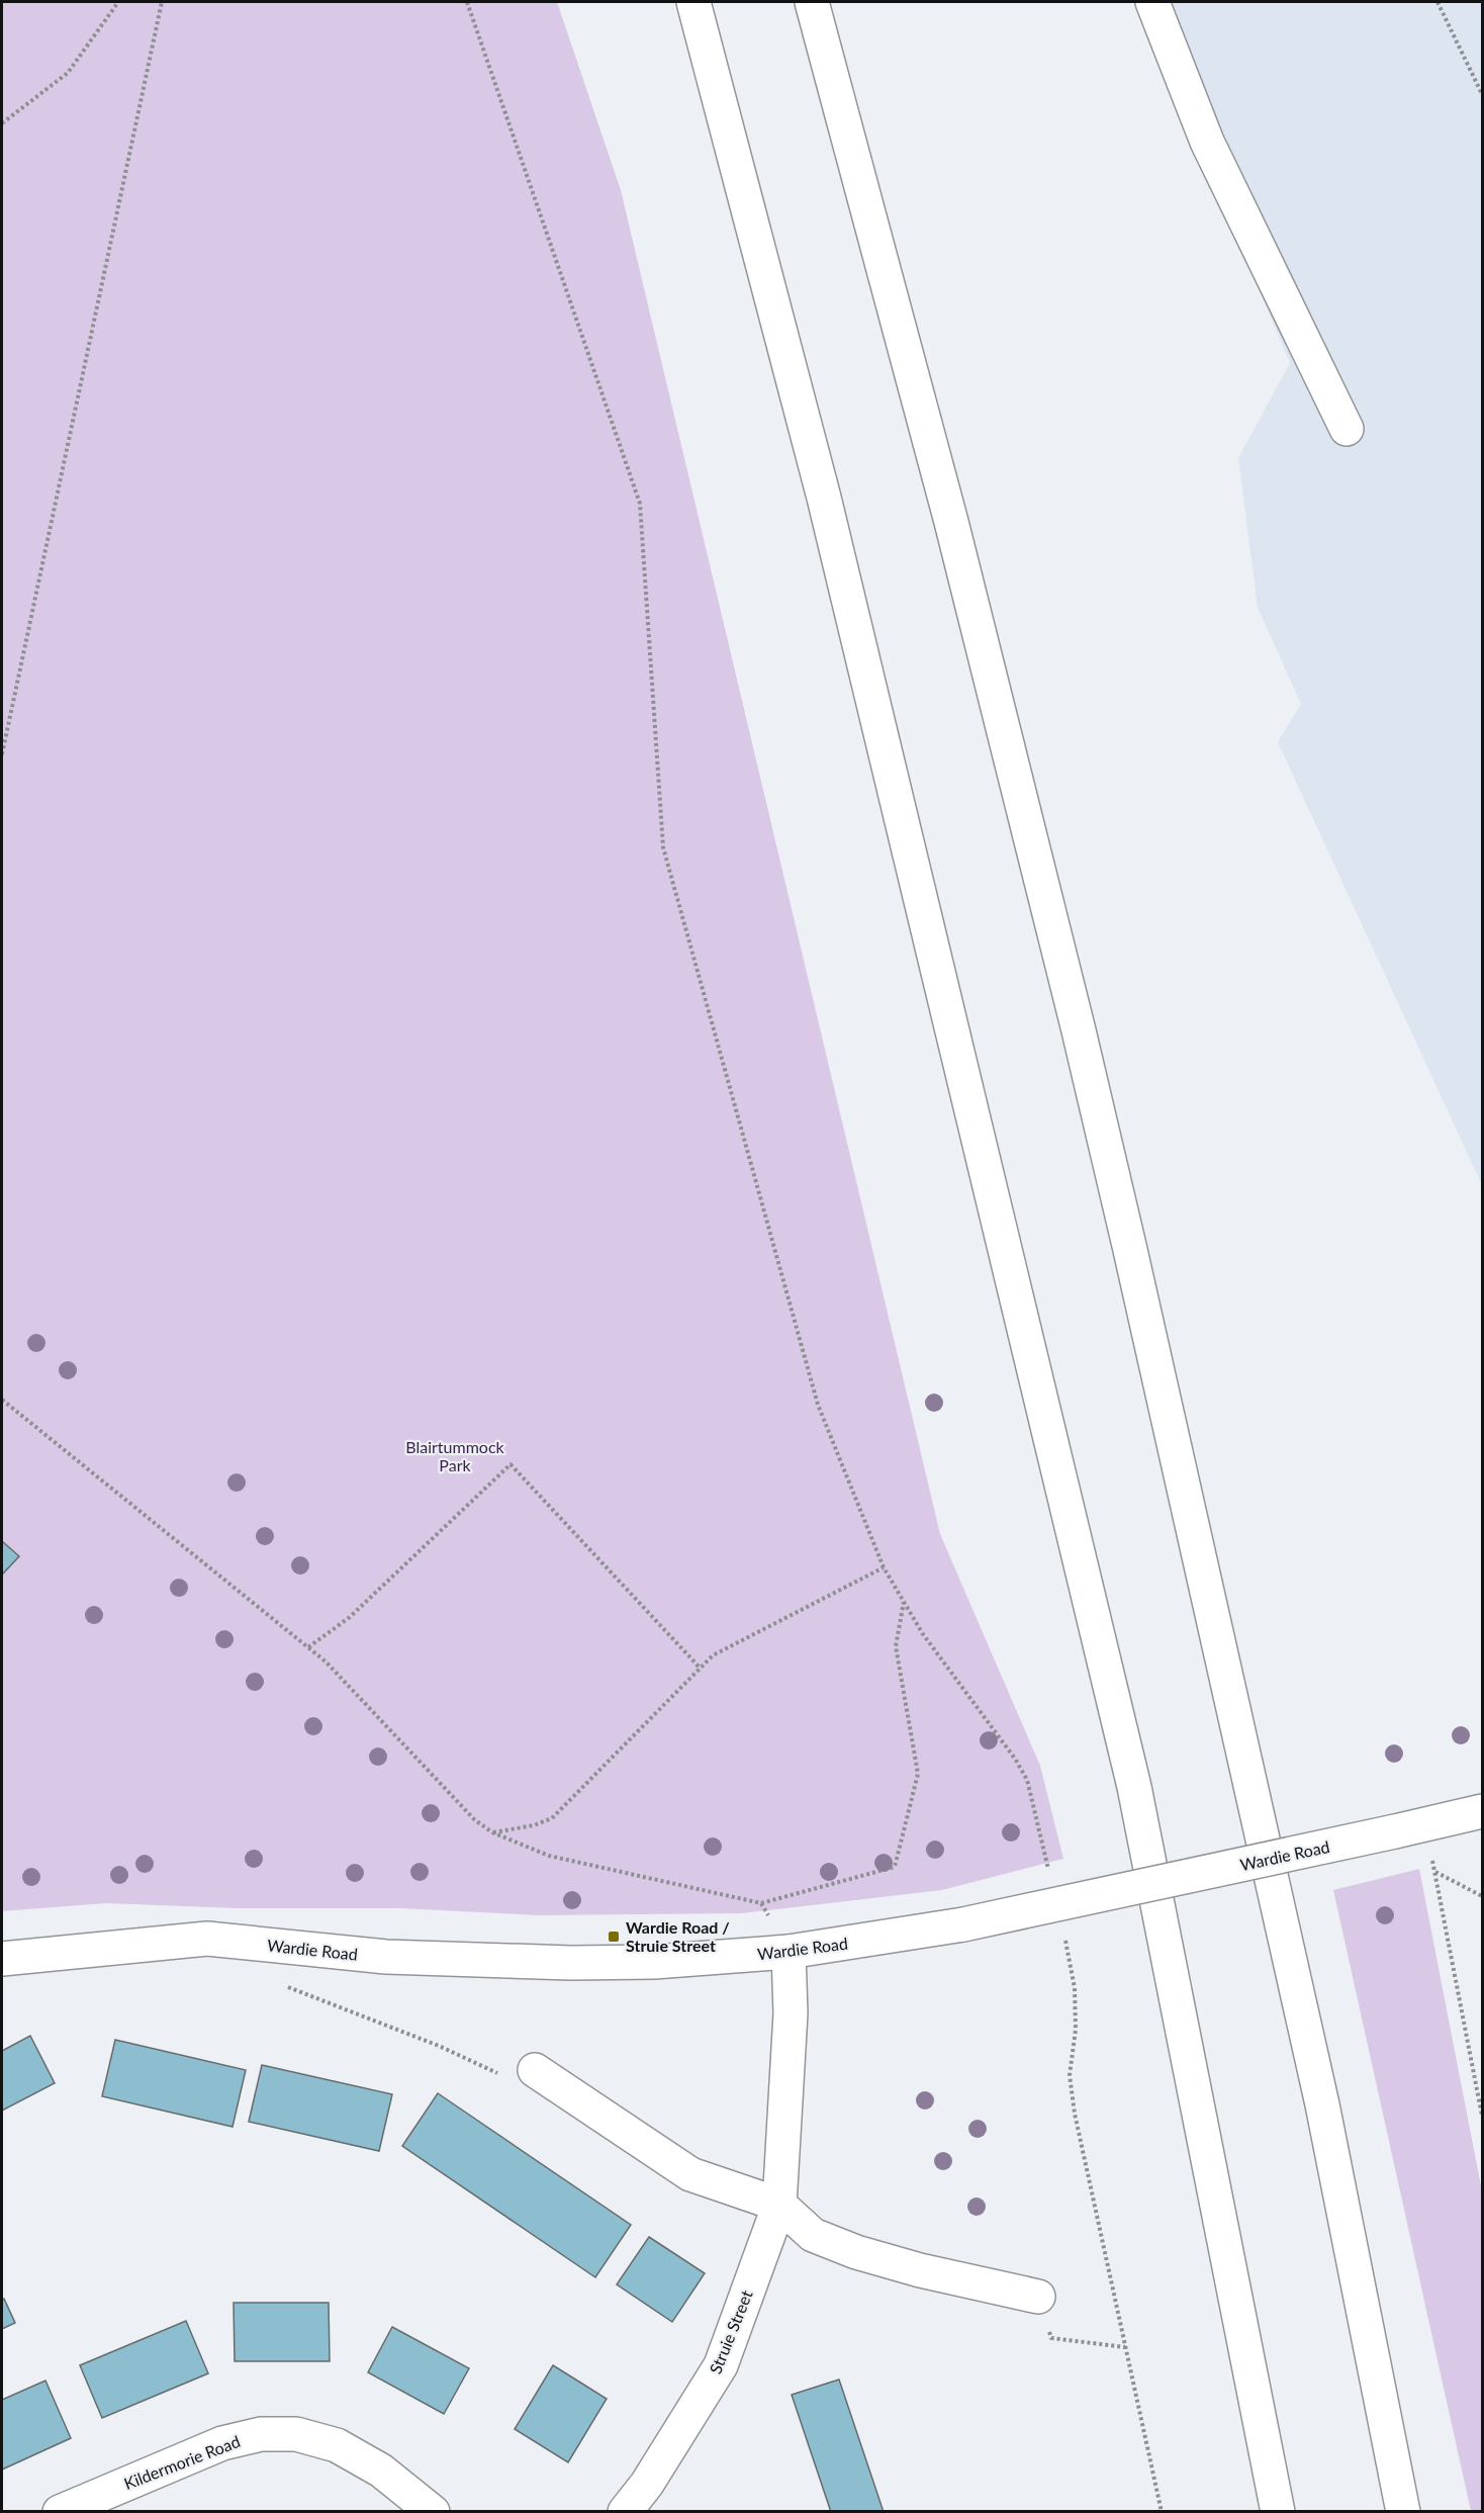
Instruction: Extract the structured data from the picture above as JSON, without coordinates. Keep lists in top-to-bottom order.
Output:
{
  "streets": {
    "main road": ["Wardie Road", "Struie Street", "Kildermorie Road"]
  },
  "crossings": [
    ["Wardie Road", "Struie Street"]
  ],
  "parks": ["Blairtummock Park"],
  "places": {
    "transit": ["Wardie Road / Struie Street"]
  }
}
